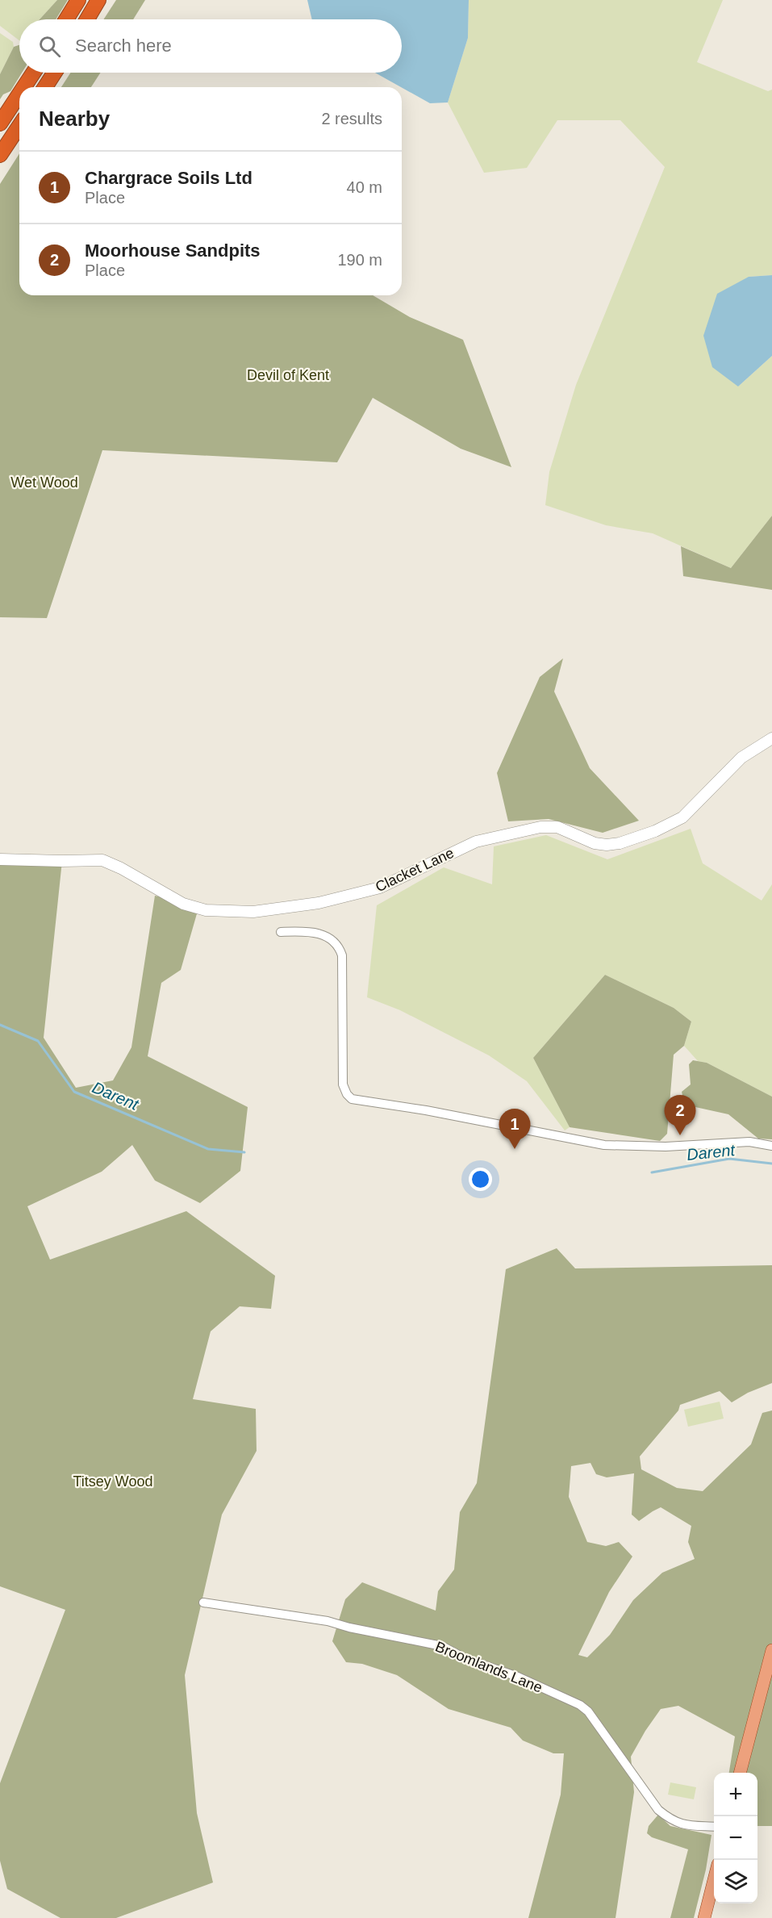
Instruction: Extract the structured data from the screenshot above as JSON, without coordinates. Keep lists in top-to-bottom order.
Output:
{
  "streets": {
    "street": ["Clacket Lane", "Broomlands Lane"]
  },
  "water": ["Darent"],
  "parks": ["Devil of Kent", "Wet Wood", "Titsey Wood"],
  "page": {
    "search": "Search here",
    "heading": ["Nearby", "2 results"],
    "list": [
      {
        "mark": "1",
        "name": "Chargrace Soils Ltd",
        "note": "Place",
        "value": "40 m"
      },
      {
        "mark": "2",
        "name": "Moorhouse Sandpits",
        "note": "Place",
        "value": "190 m"
      }
    ],
    "pins": ["2", "1"],
    "map_buttons": ["+", "−"]
  }
}
